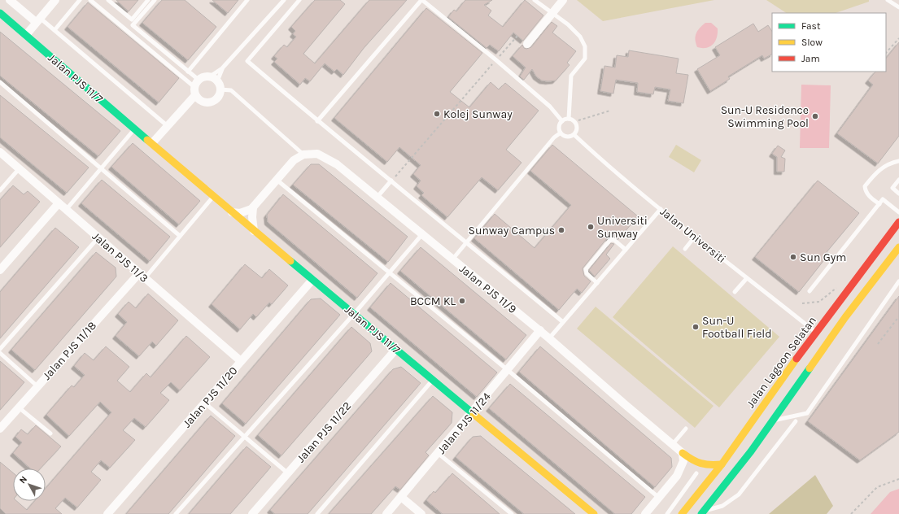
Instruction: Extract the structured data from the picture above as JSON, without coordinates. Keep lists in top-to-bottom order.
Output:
{
  "streets": {
    "street": [
      "Jalan PJS 11/7",
      "Jalan PJS 11/3",
      "Jalan PJS 11/9",
      "Jalan PJS 11/18",
      "Jalan Lagoon Selatan",
      "Jalan PJS 11/20",
      "Jalan PJS 11/24",
      "Jalan PJS 11/22"
    ],
    "lane": ["Jalan Universiti"]
  },
  "crossings": [
    ["Jalan PJS 11/7", "Jalan PJS 11/20"],
    ["Jalan PJS 11/7", "Jalan PJS 11/24"],
    ["Jalan PJS 11/7", "Jalan PJS 11/22"],
    ["Jalan Universiti", "Jalan Lagoon Selatan"],
    ["Jalan PJS 11/3", "Jalan PJS 11/18"],
    ["Jalan PJS 11/3", "Jalan PJS 11/20"],
    ["Jalan PJS 11/9", "Jalan PJS 11/24"]
  ],
  "places": [
    "Kolej Sunway",
    "Sun-U Residence Swimming Pool",
    "Universiti Sunway",
    "Sunway Campus",
    "Sun Gym",
    "BCCM KL",
    "Sun-U Football Field"
  ],
  "legend": ["Fast", "Slow", "Jam"],
  "north": "top left"
}
